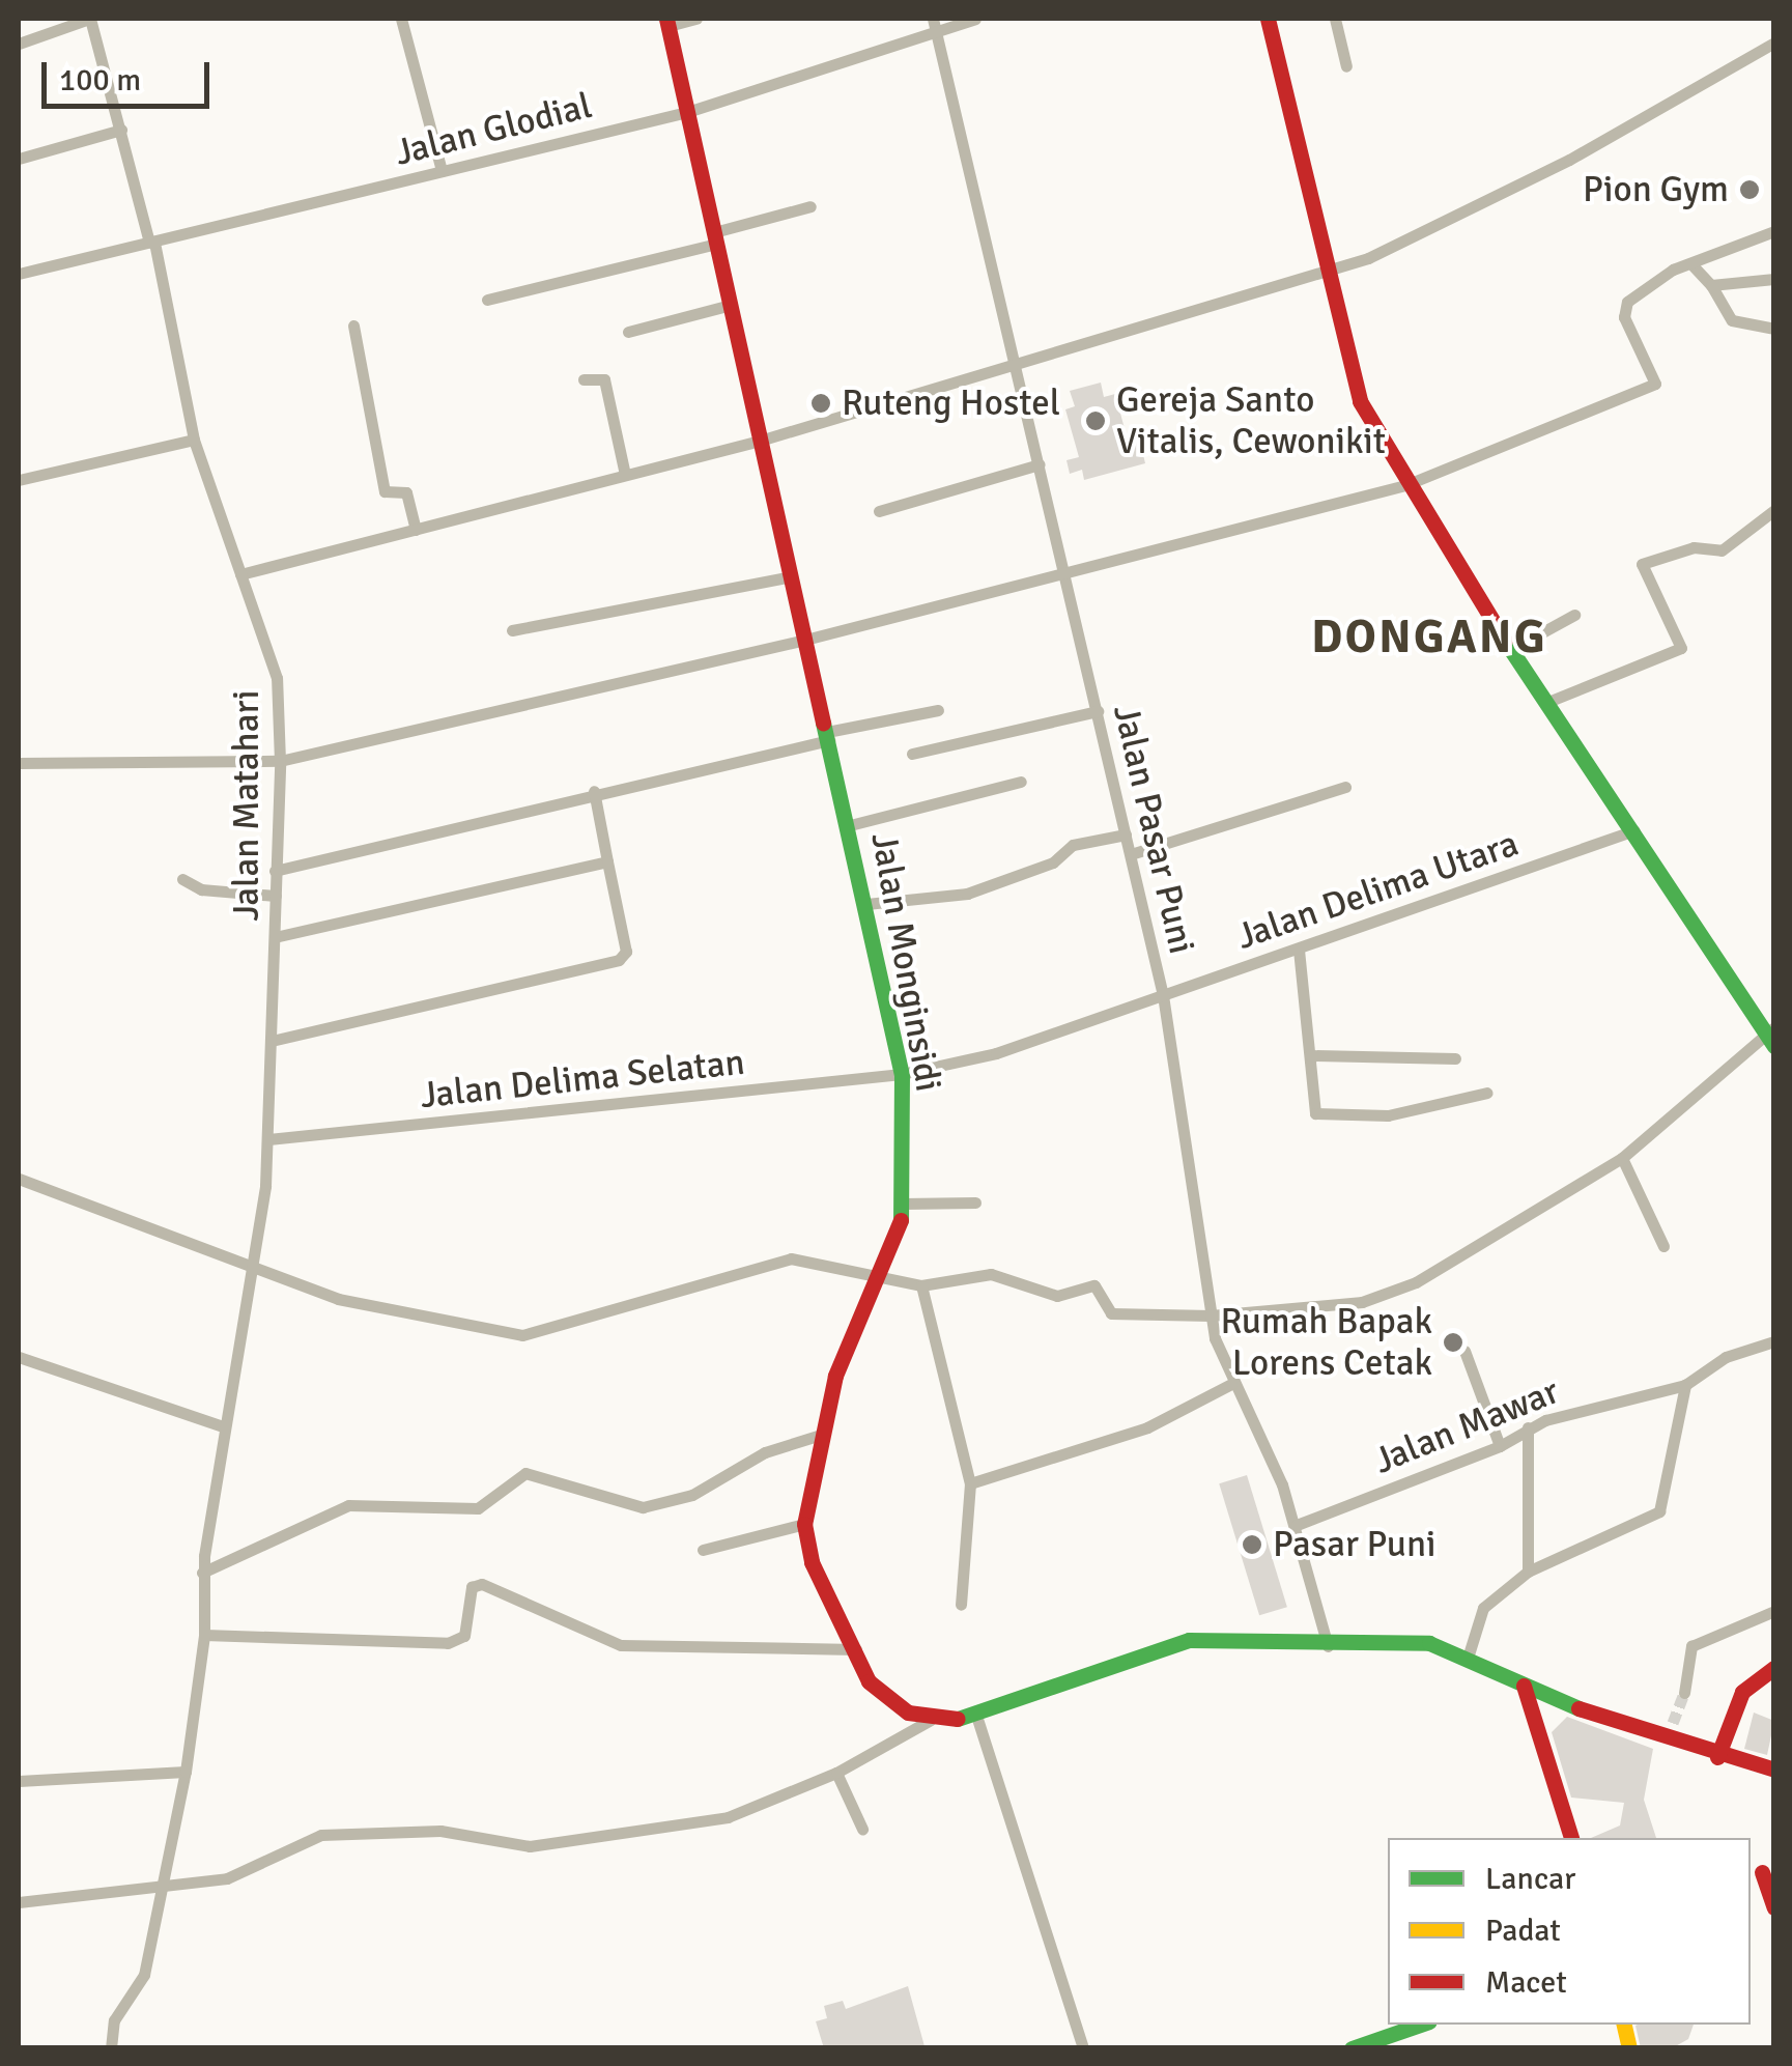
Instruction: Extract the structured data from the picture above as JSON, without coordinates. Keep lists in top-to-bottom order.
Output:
{
  "streets": {
    "street": [
      "Jalan Glodial",
      "Jalan Matahari",
      "Jalan Pasar Puni",
      "Jalan Delima Utara",
      "Jalan Monginsidi",
      "Jalan Delima Selatan",
      "Jalan Mawar"
    ]
  },
  "crossings": [
    ["Jalan Glodial", "Jalan Matahari"],
    ["Jalan Glodial", "Jalan Pasar Puni"],
    ["Jalan Glodial", "Jalan Monginsidi"],
    ["Jalan Matahari", "Jalan Delima Selatan"],
    ["Jalan Pasar Puni", "Jalan Delima Utara"],
    ["Jalan Pasar Puni", "Jalan Monginsidi"],
    ["Jalan Pasar Puni", "Jalan Mawar"],
    ["Jalan Delima Utara", "Jalan Monginsidi"],
    ["Jalan Delima Utara", "Jalan Delima Selatan"],
    ["Jalan Monginsidi", "Jalan Delima Selatan"]
  ],
  "districts": ["DONGANG"],
  "places": [
    "Pion Gym",
    "Ruteng Hostel",
    "Gereja Santo Vitalis, Cewonikit",
    "Rumah Bapak Lorens Cetak",
    "Pasar Puni"
  ],
  "legend": ["Lancar", "Padat", "Macet"],
  "scale_bar": "100 m"
}
